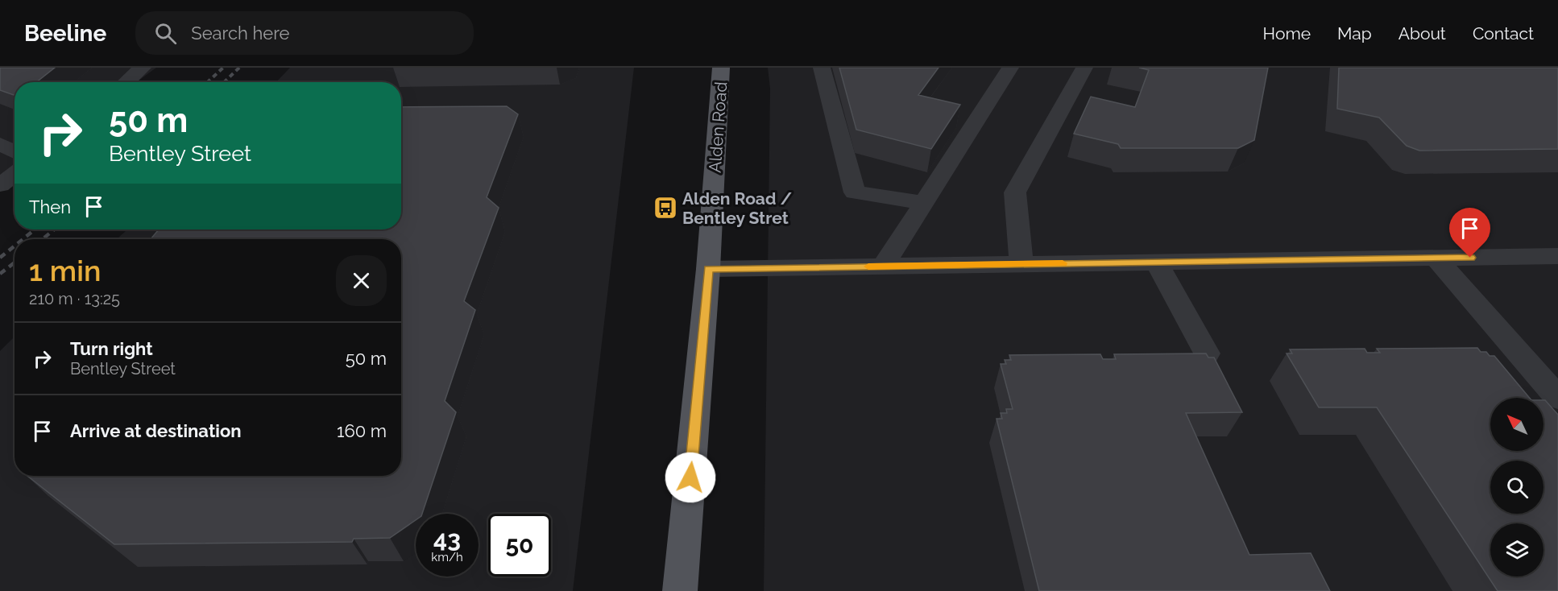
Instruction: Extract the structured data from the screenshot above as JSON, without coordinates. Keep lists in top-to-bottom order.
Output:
{
  "streets": {
    "main road": ["Alden Road"]
  },
  "places": {
    "bus stop": ["Alden Road / Bentley Stret"]
  },
  "north": "top left",
  "page": {
    "header": "Beeline",
    "search": "Search here",
    "nav": [
      "Home",
      "Map",
      "About",
      "Contact"
    ],
    "turn": ["50 m", "Bentley Street"],
    "then": "Then",
    "heading": ["1 min", "210 m · 13:25"],
    "list": [
      {
        "name": "Turn right",
        "note": "Bentley Street",
        "value": "50 m"
      },
      {
        "name": "Arrive at destination",
        "value": "160 m"
      }
    ],
    "speed": "43 km/h",
    "limit": "50"
  }
}
